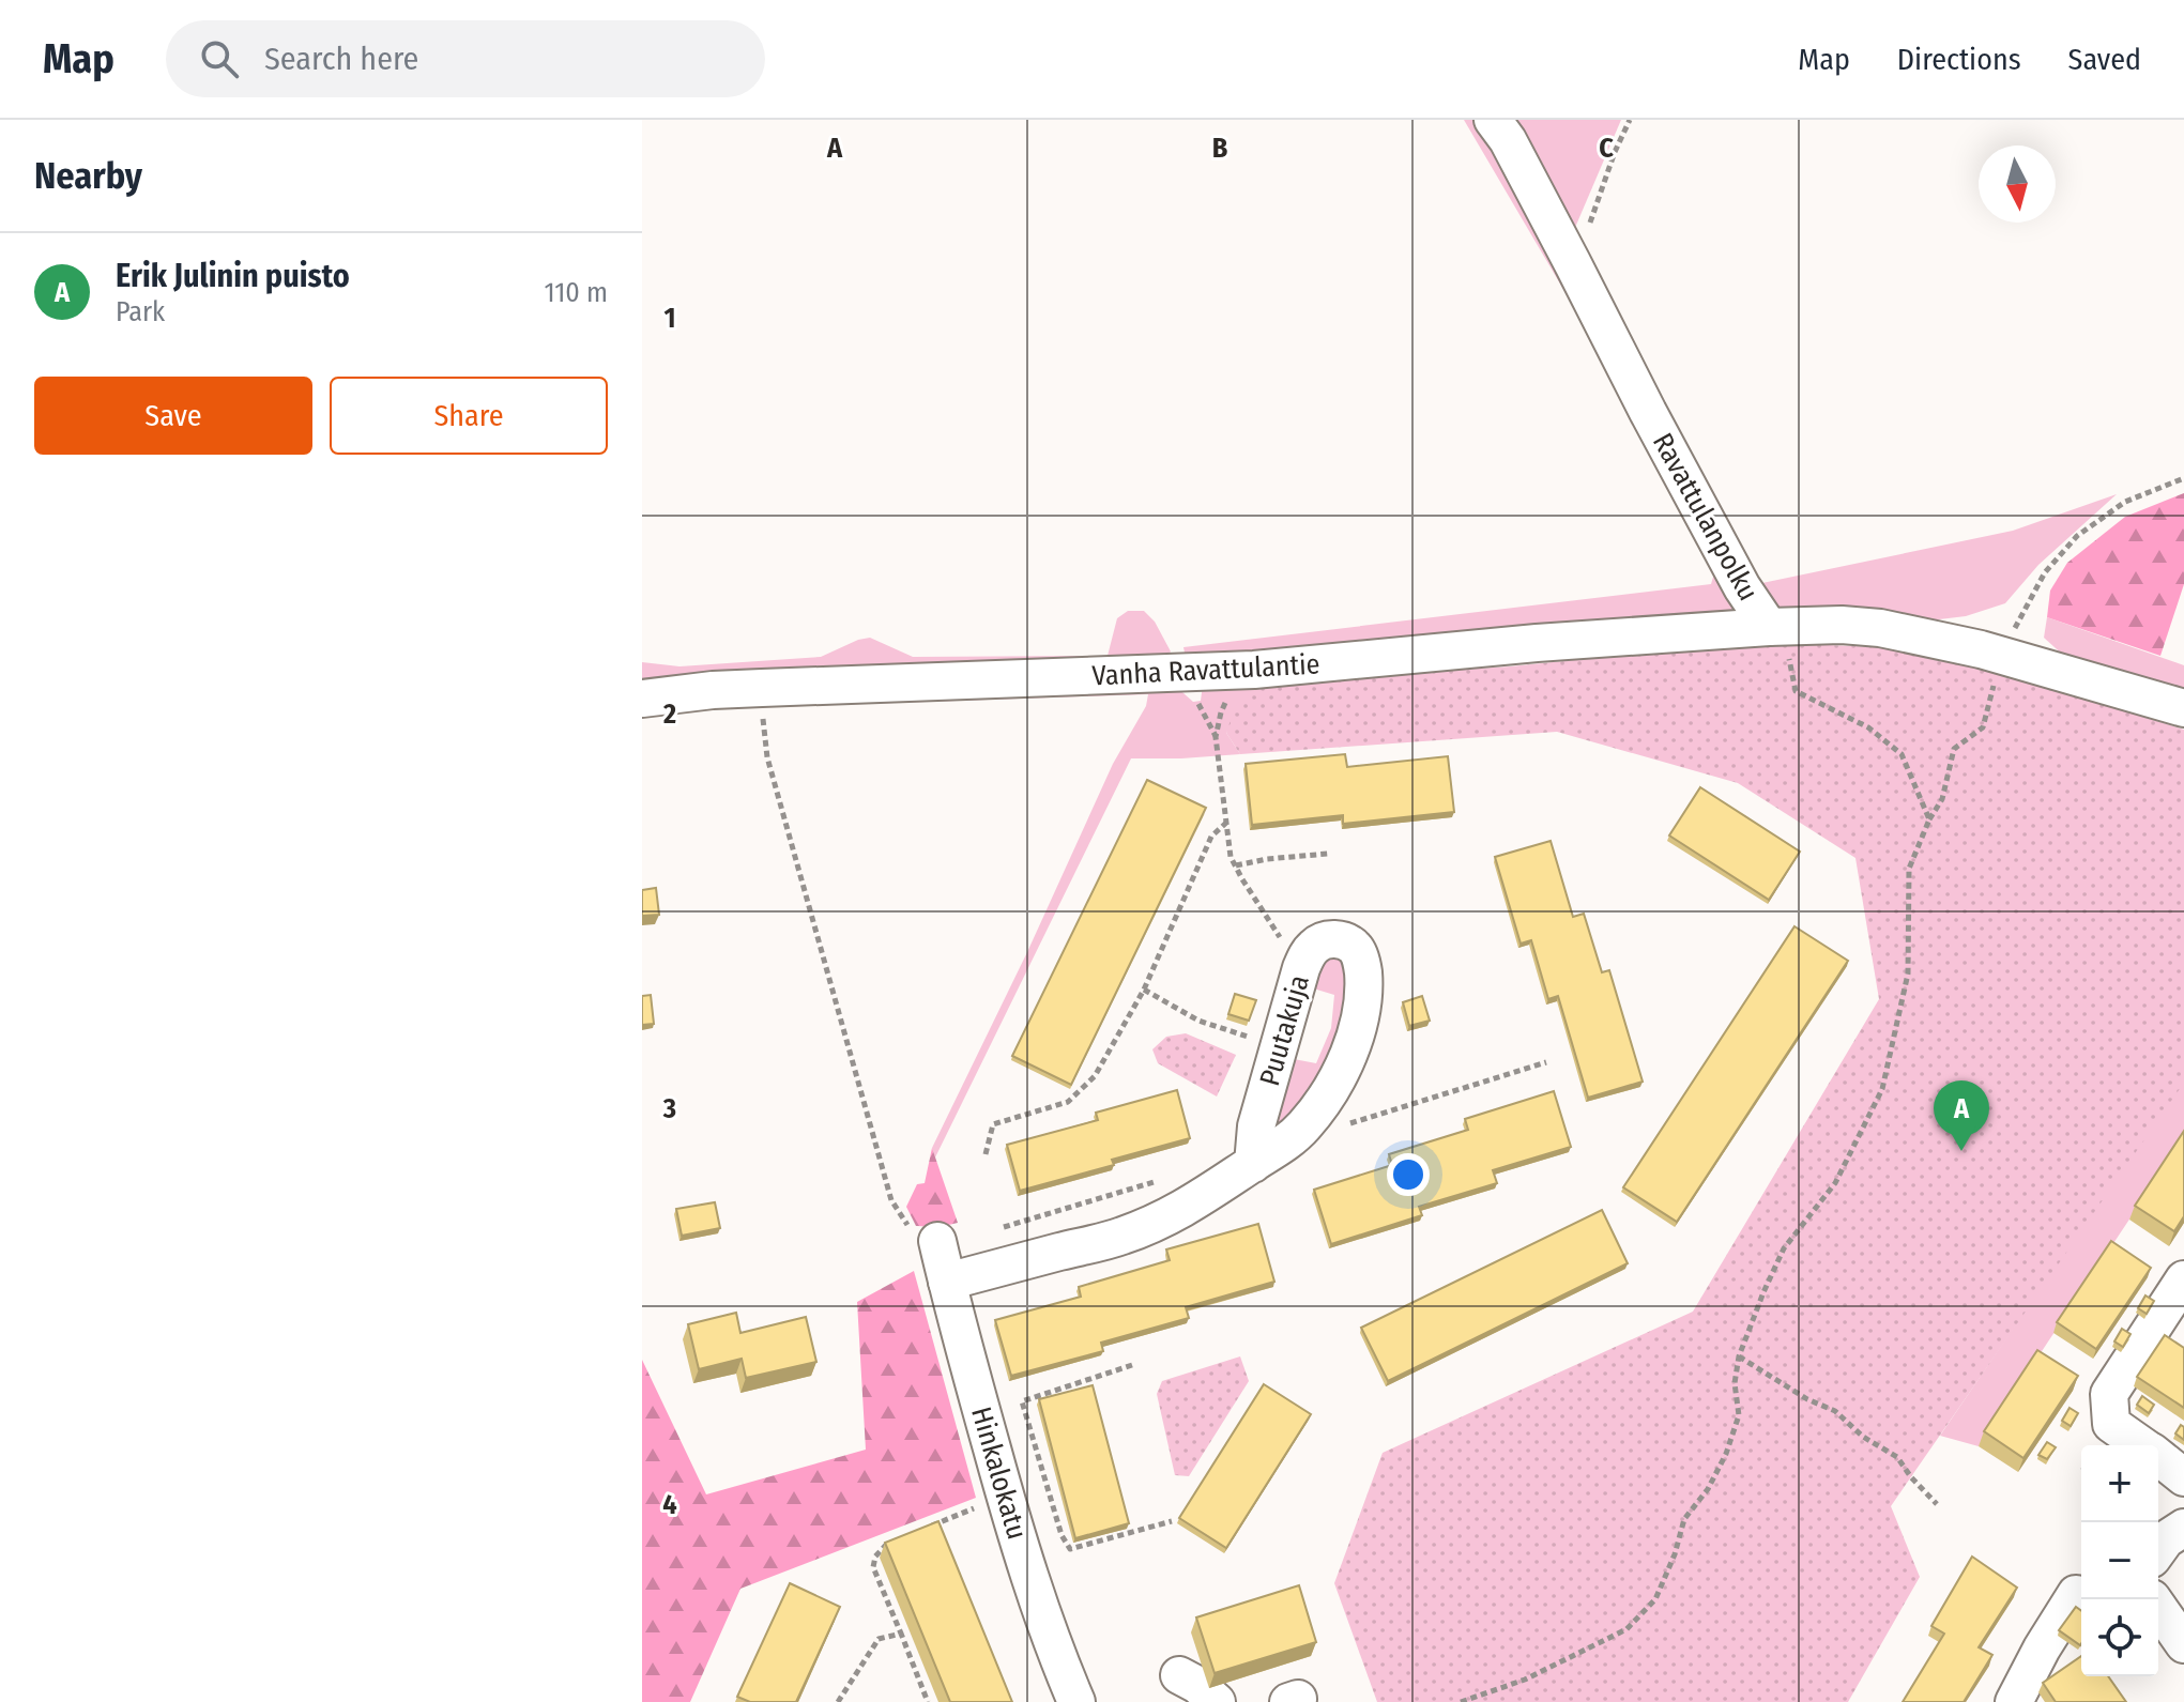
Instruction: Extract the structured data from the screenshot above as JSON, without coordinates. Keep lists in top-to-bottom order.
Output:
{
  "streets": {
    "street": [
      "Ravattulanpolku",
      "Vanha Ravattulantie",
      "Puutakuja",
      "Hinkalokatu"
    ]
  },
  "crossings": [
    ["Ravattulanpolku", "Vanha Ravattulantie"],
    ["Puutakuja", "Hinkalokatu"]
  ],
  "north": "bottom",
  "page": {
    "header": "Map",
    "search": "Search here",
    "nav": ["Map", "Directions", "Saved"],
    "heading": "Nearby",
    "list": [
      {
        "mark": "A",
        "name": "Erik Julinin puisto",
        "note": "Park",
        "value": "110 m"
      }
    ],
    "buttons": ["Save", "Share"],
    "pins": "A",
    "map_buttons": ["+", "−"]
  },
  "grid": {
    "columns": ["A", "B", "C"],
    "rows": [
      "1",
      "2",
      "3",
      "4"
    ]
  }
}
